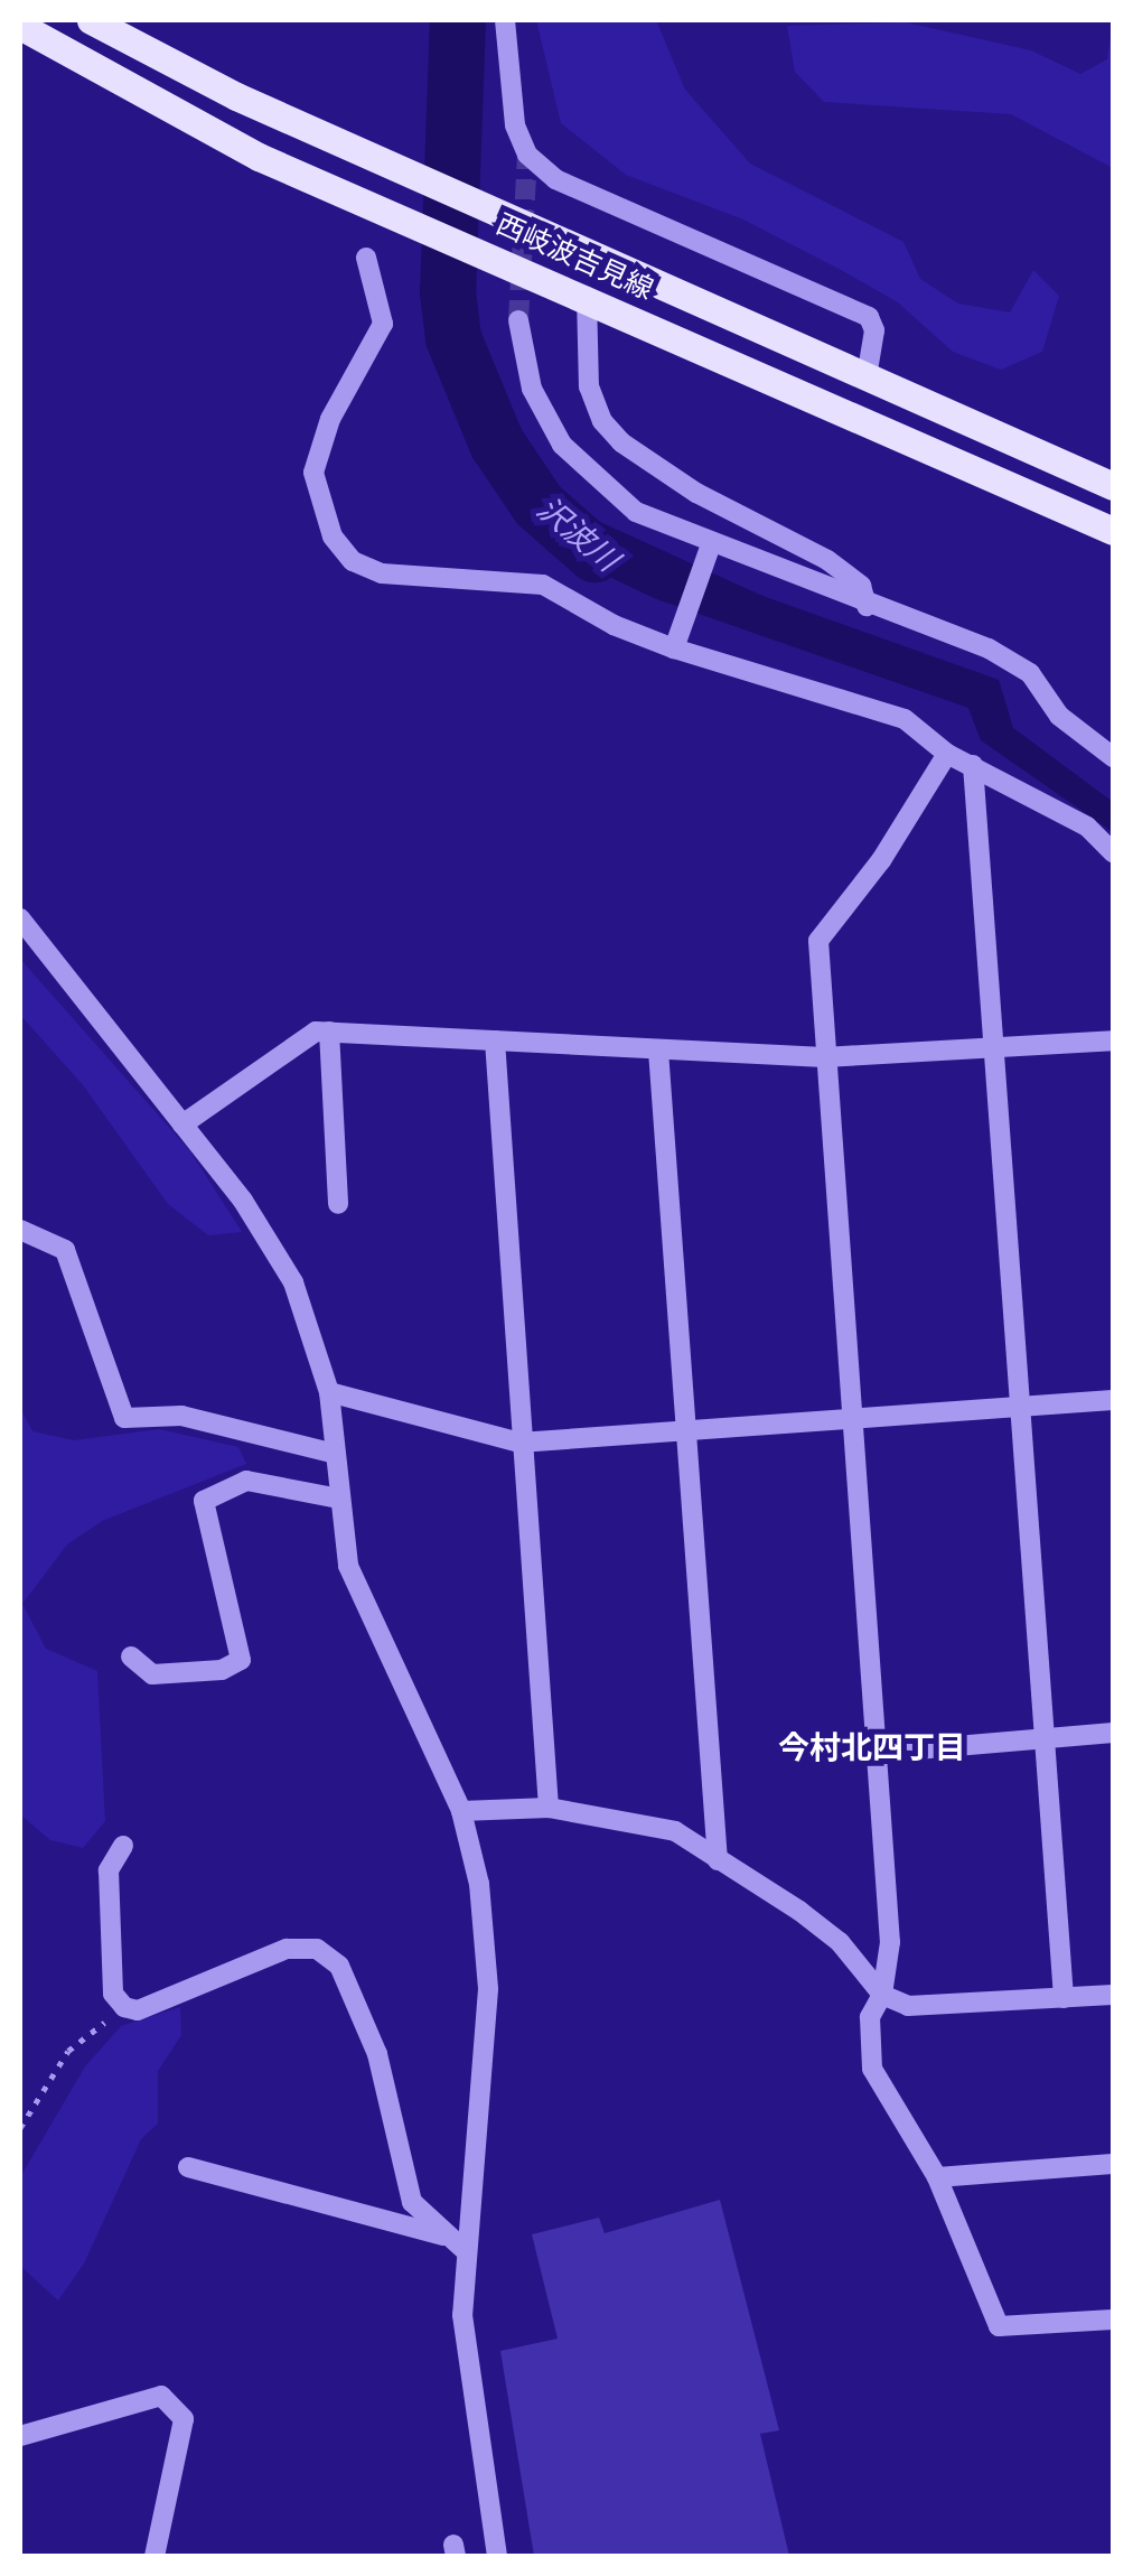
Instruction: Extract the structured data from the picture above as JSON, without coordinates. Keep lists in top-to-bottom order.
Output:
{
  "streets": {
    "main road": ["西岐波吉見線"]
  },
  "districts": ["今村北四丁目"],
  "water": ["沢波川"]
}
